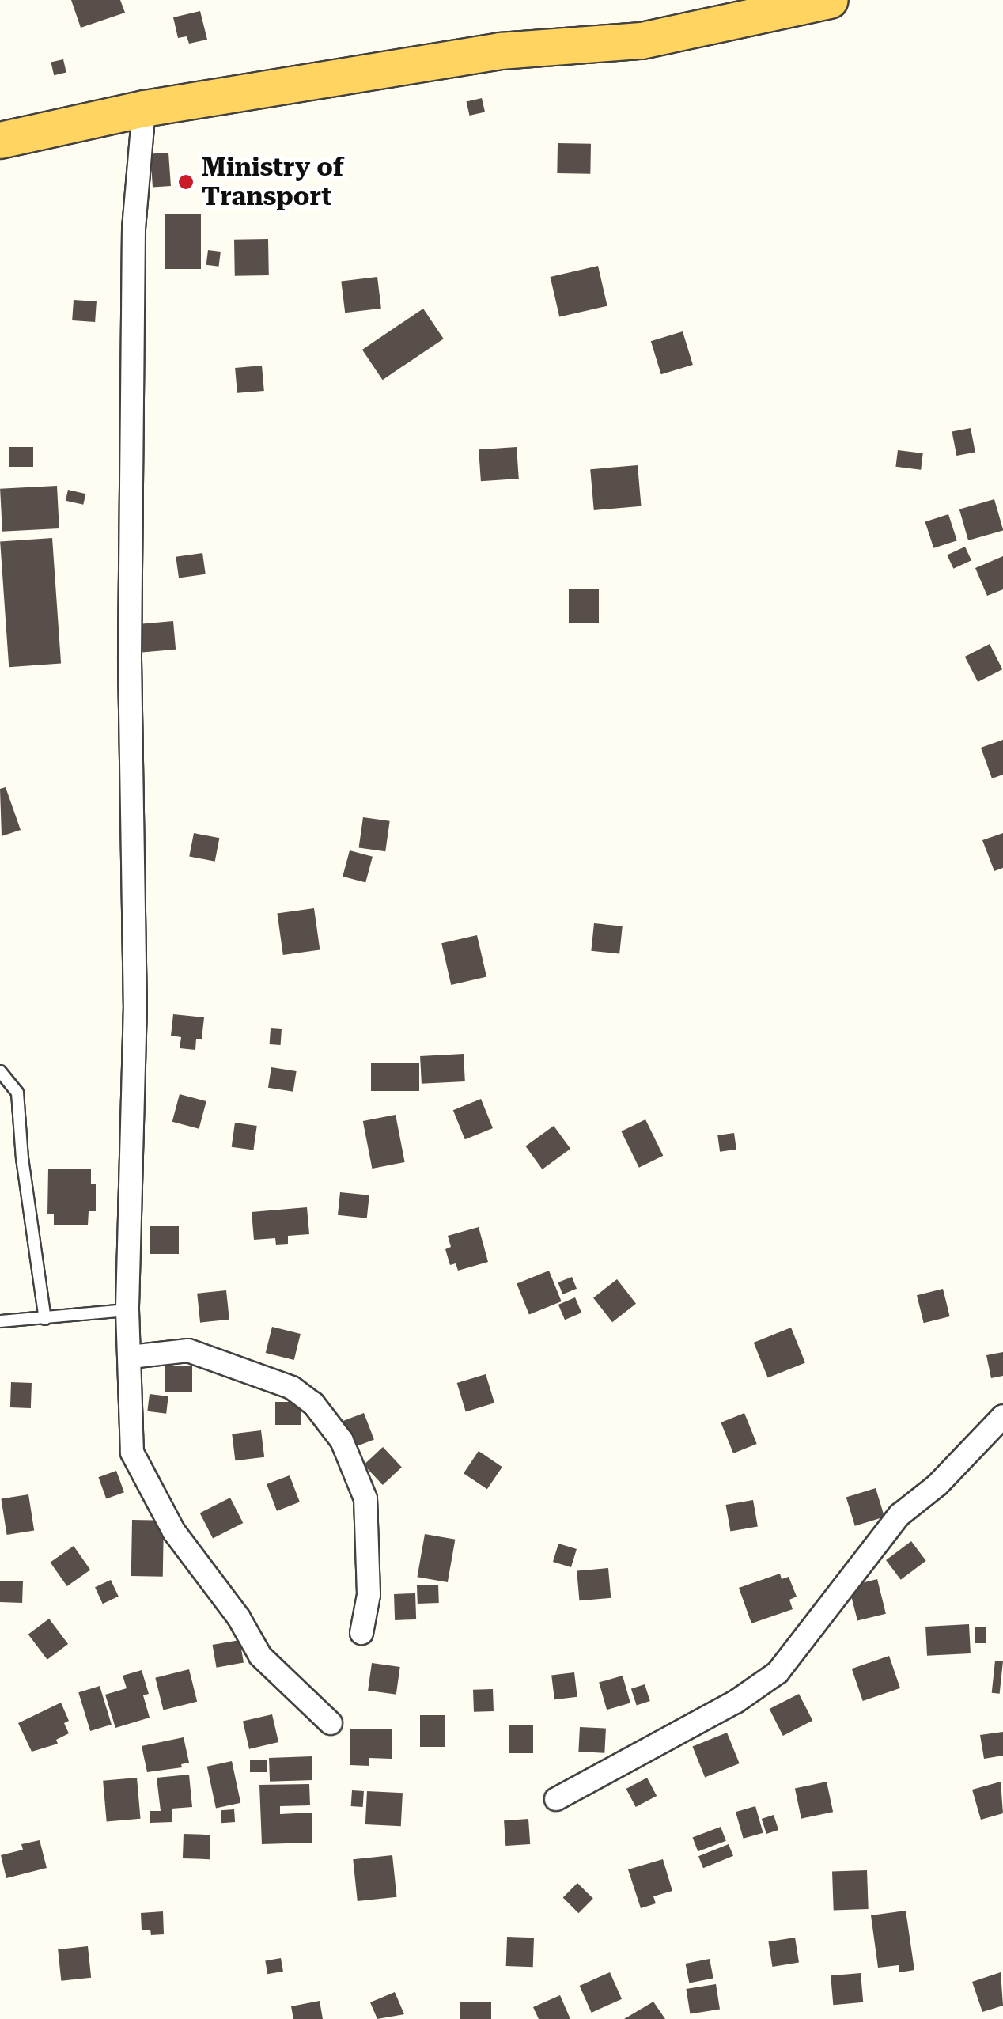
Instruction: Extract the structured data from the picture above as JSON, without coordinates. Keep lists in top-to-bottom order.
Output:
{
  "places": ["Ministry of Transport"]
}
